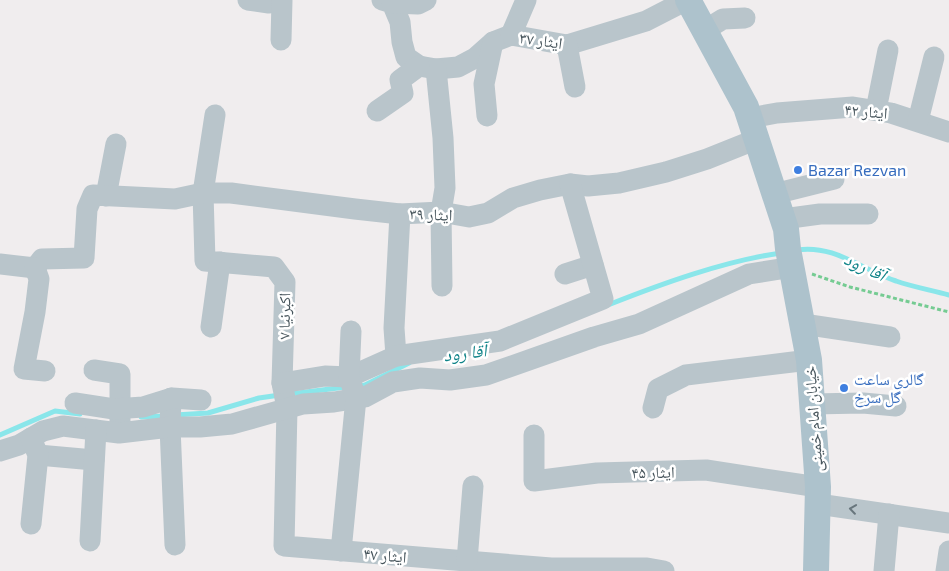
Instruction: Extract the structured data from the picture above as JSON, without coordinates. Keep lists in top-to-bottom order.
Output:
{
  "streets": {
    "main road": ["خیابان امام خمینی"],
    "street": [
      "ایثار ۳۷",
      "ایثار ۴۲",
      "ایثار ۳۹",
      "اکبرنیا ۷",
      "ایثار ۴۵",
      "ایثار ۴۷"
    ]
  },
  "crossings": [
    ["ایثار ۴۲", "ایثار ۳۹"],
    ["اکبرنیا ۷", "ایثار ۴۷"],
    ["خیابان امام خمینی", "ایثار ۴۵"]
  ],
  "water": ["آقا رود"],
  "places": ["Bazar Rezvan", "گالری ساعت گل سرخ"]
}
